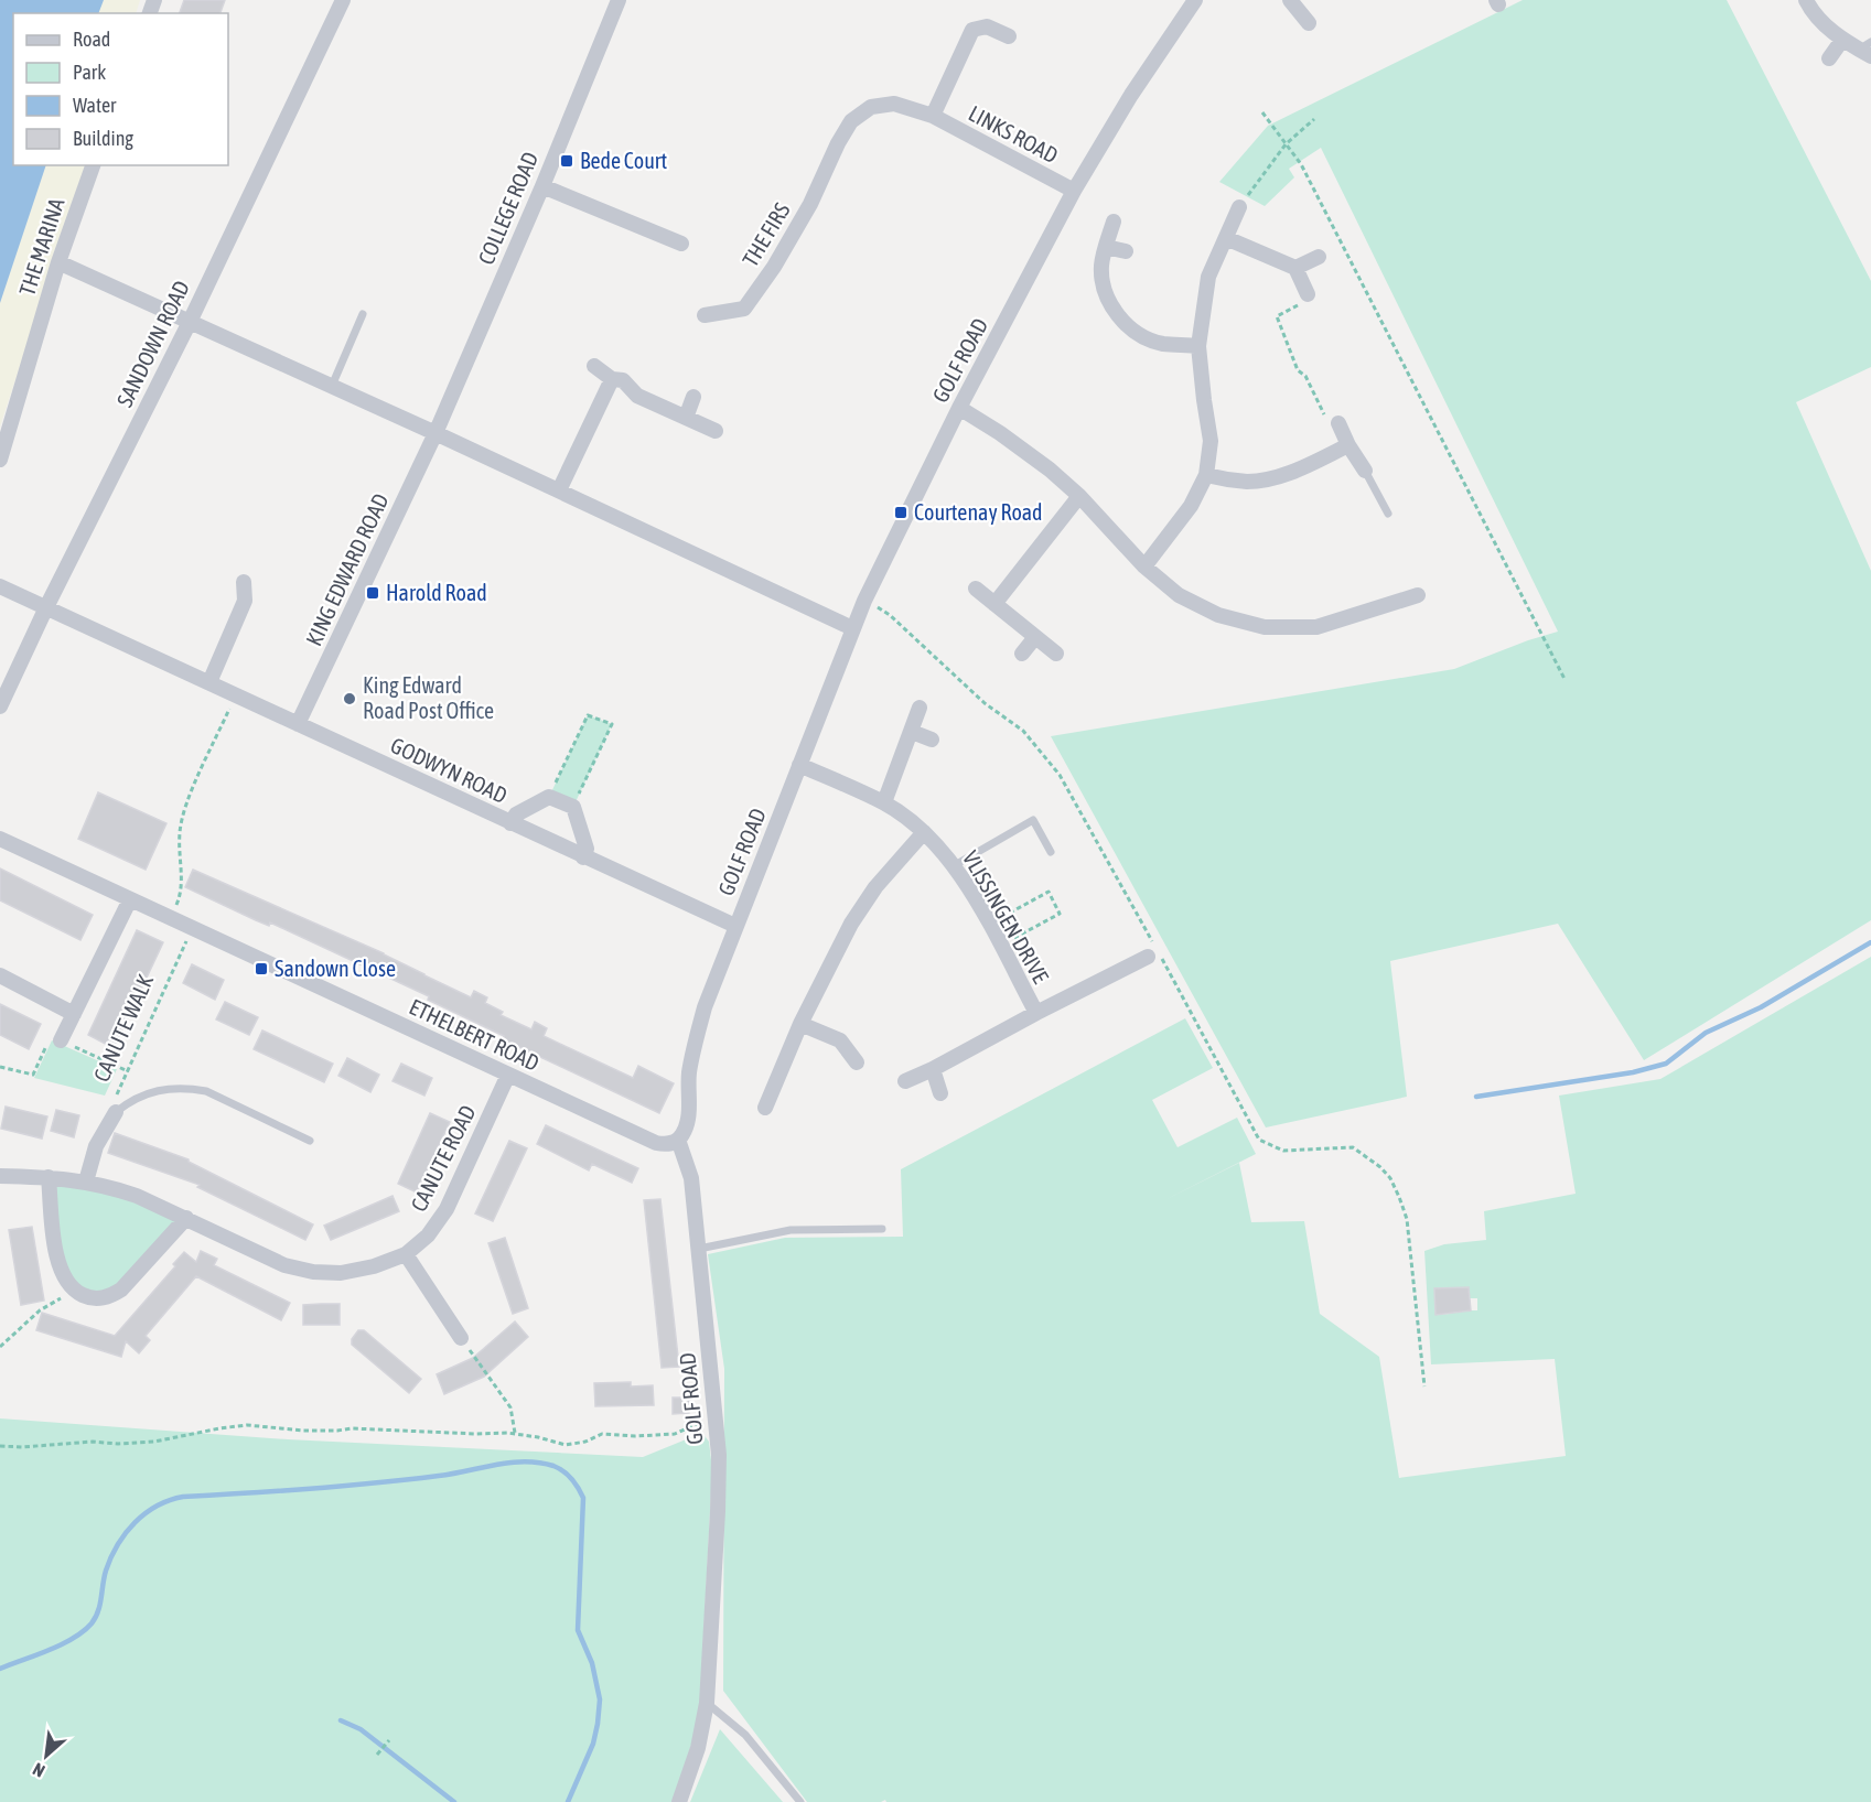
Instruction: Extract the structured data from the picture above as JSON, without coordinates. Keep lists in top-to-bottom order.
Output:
{
  "streets": {
    "street": [
      "LINKS ROAD",
      "COLLEGE ROAD",
      "THE FIRS",
      "THE MARINA",
      "SANDOWN ROAD",
      "GOLF ROAD",
      "KING EDWARD ROAD",
      "GODWYN ROAD",
      "VLISSINGEN DRIVE",
      "CANUTE WALK",
      "ETHELBERT ROAD",
      "CANUTE ROAD"
    ]
  },
  "crossings": [
    ["LINKS ROAD", "THE FIRS"],
    ["LINKS ROAD", "GOLF ROAD"],
    ["COLLEGE ROAD", "KING EDWARD ROAD"],
    ["SANDOWN ROAD", "GODWYN ROAD"],
    ["GOLF ROAD", "GODWYN ROAD"],
    ["GOLF ROAD", "VLISSINGEN DRIVE"],
    ["GOLF ROAD", "ETHELBERT ROAD"],
    ["KING EDWARD ROAD", "GODWYN ROAD"],
    ["CANUTE WALK", "ETHELBERT ROAD"],
    ["CANUTE WALK", "CANUTE ROAD"],
    ["ETHELBERT ROAD", "CANUTE ROAD"]
  ],
  "places": {
    "transit": [
      "Bede Court",
      "Courtenay Road",
      "Harold Road",
      "Sandown Close"
    ],
    "other": ["King Edward Road Post Office"]
  },
  "legend": [
    "Road",
    "Park",
    "Water",
    "Building"
  ],
  "north": "bottom left"
}
